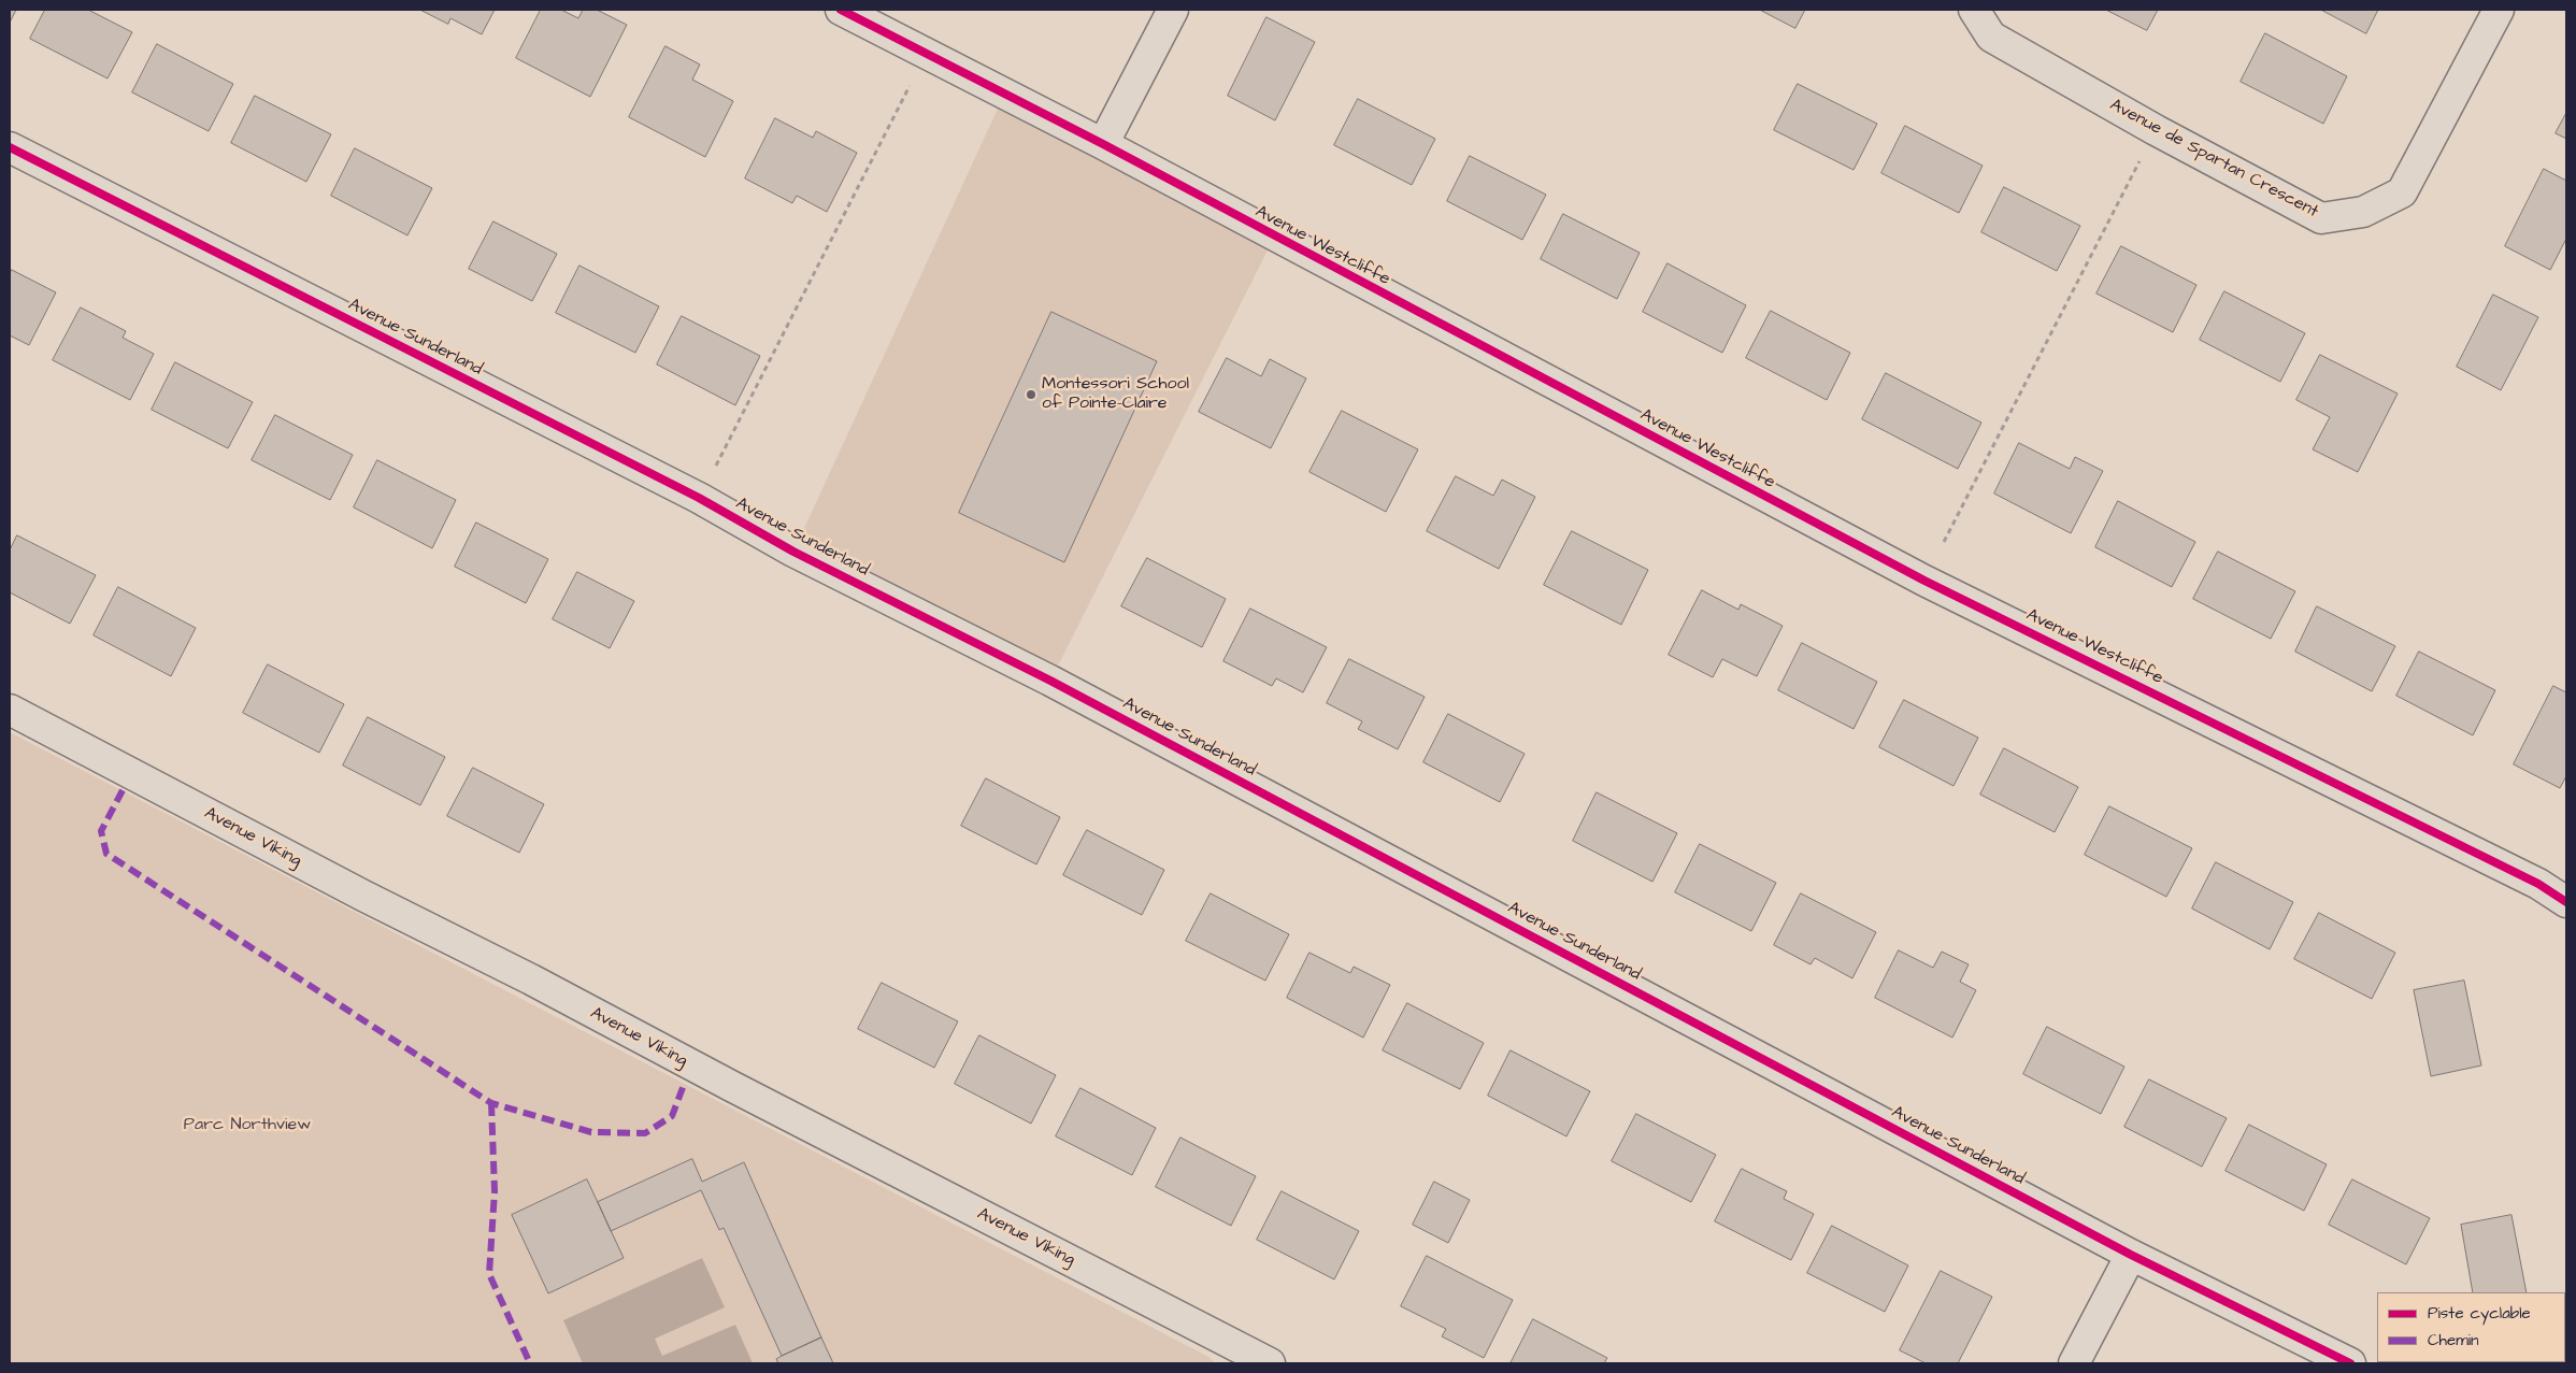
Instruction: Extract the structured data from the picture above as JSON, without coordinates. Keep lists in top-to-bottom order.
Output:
{
  "streets": {
    "street": [
      "Avenue de Spartan Crescent",
      "Avenue Westcliffe",
      "Avenue Sunderland",
      "Avenue Viking"
    ]
  },
  "parks": ["Parc Northview"],
  "places": ["Montessori School of Pointe-Claire"],
  "legend": ["Piste cyclable", "Chemin"]
}
